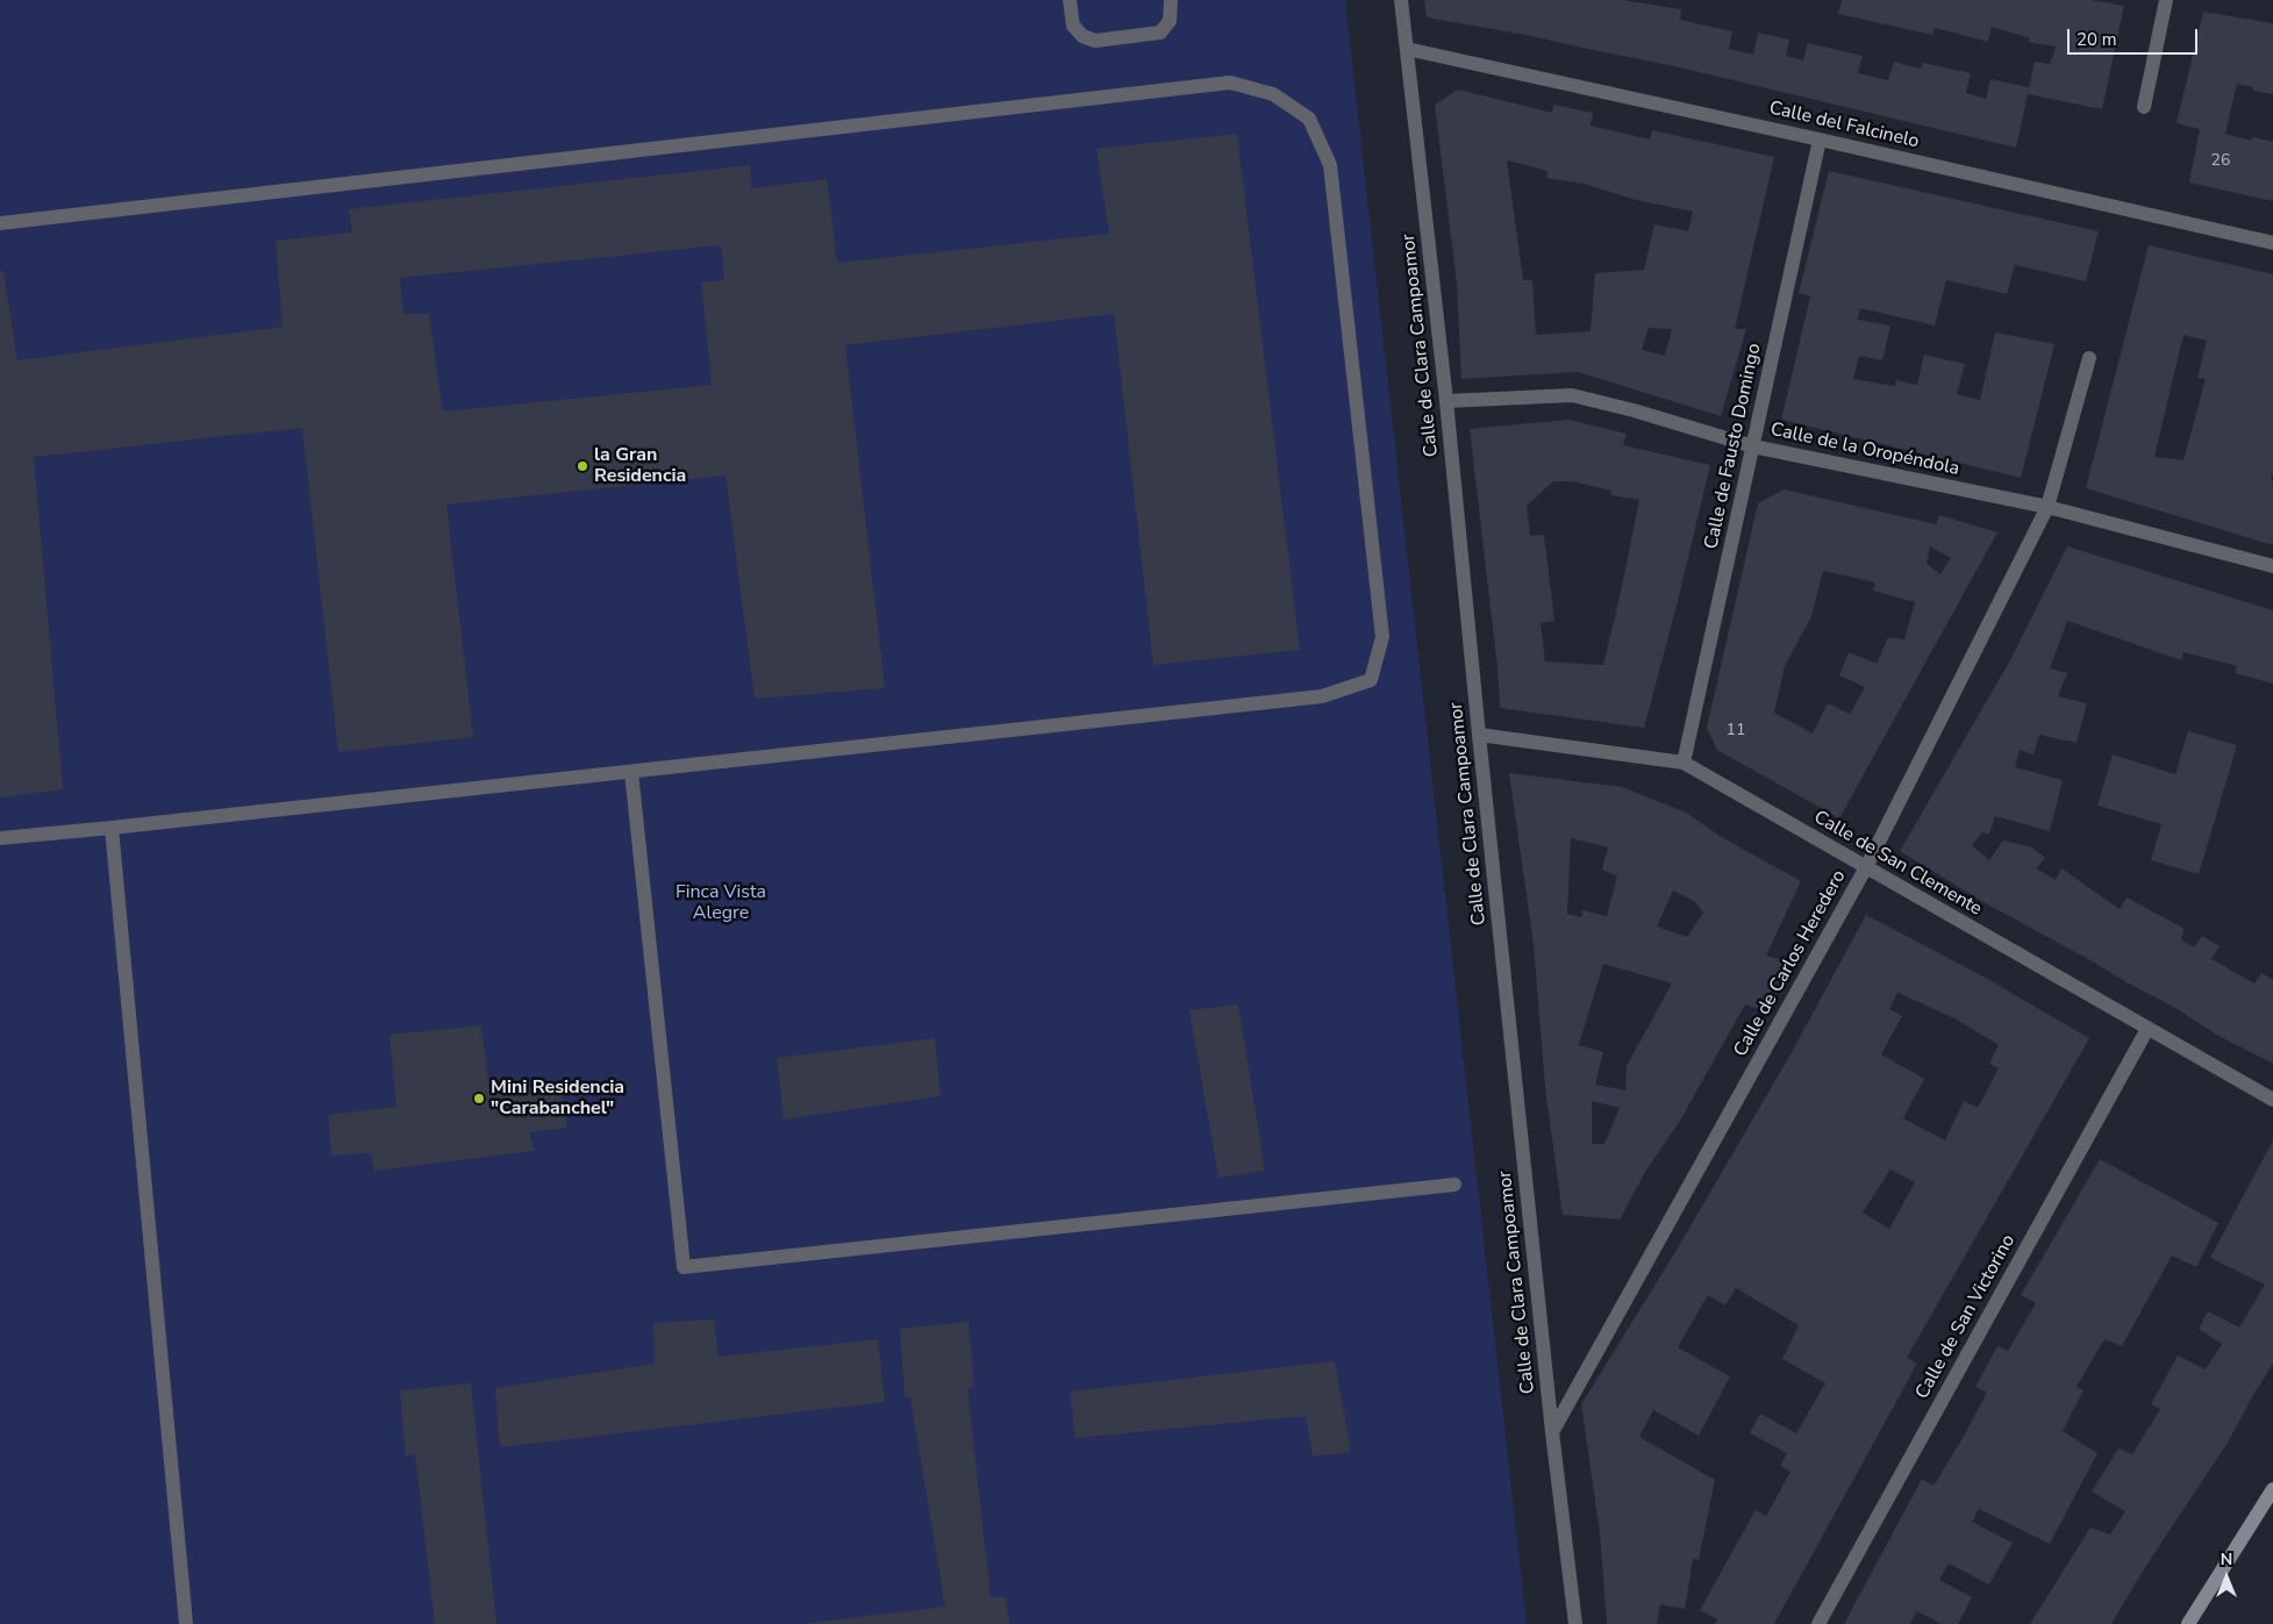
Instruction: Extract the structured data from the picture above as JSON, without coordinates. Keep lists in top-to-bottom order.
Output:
{
  "streets": {
    "street": [
      "Calle del Falcinelo",
      "Calle de Clara Campoamor",
      "Calle de Fausto Domingo",
      "Calle de la Oropéndola",
      "Calle de San Clemente",
      "Calle de Carlos Heredero",
      "Calle de San Victorino"
    ]
  },
  "crossings": [
    ["Calle del Falcinelo", "Calle de Clara Campoamor"],
    ["Calle del Falcinelo", "Calle de Fausto Domingo"],
    ["Calle de Clara Campoamor", "Calle de la Oropéndola"],
    ["Calle de Clara Campoamor", "Calle de San Clemente"],
    ["Calle de Clara Campoamor", "Calle de Carlos Heredero"],
    ["Calle de Fausto Domingo", "Calle de la Oropéndola"],
    ["Calle de Fausto Domingo", "Calle de San Clemente"],
    ["Calle de la Oropéndola", "Calle de Carlos Heredero"],
    ["Calle de San Clemente", "Calle de Carlos Heredero"],
    ["Calle de San Clemente", "Calle de San Victorino"]
  ],
  "parks": ["Finca Vista Alegre"],
  "places": ["la Gran Residencia", "Mini Residencia \"Carabanchel\""],
  "house_numbers": ["26", "11"],
  "scale_bar": "20 m",
  "north": "top"
}
